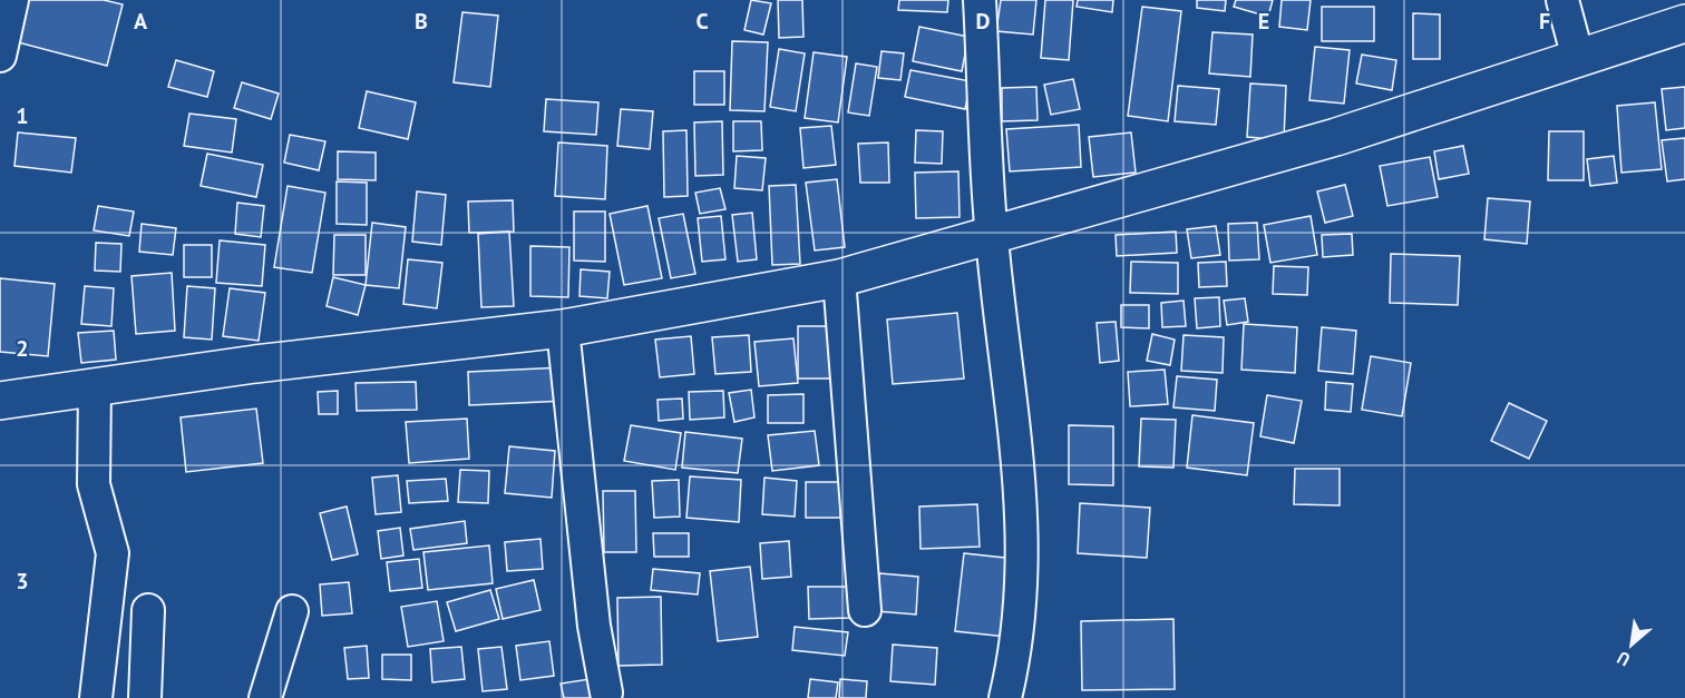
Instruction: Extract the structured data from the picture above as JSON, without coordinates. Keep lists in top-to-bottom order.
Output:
{
  "north": "bottom left",
  "grid": {
    "columns": [
      "A",
      "B",
      "C",
      "D",
      "E",
      "F"
    ],
    "rows": ["1", "2", "3"]
  }
}
